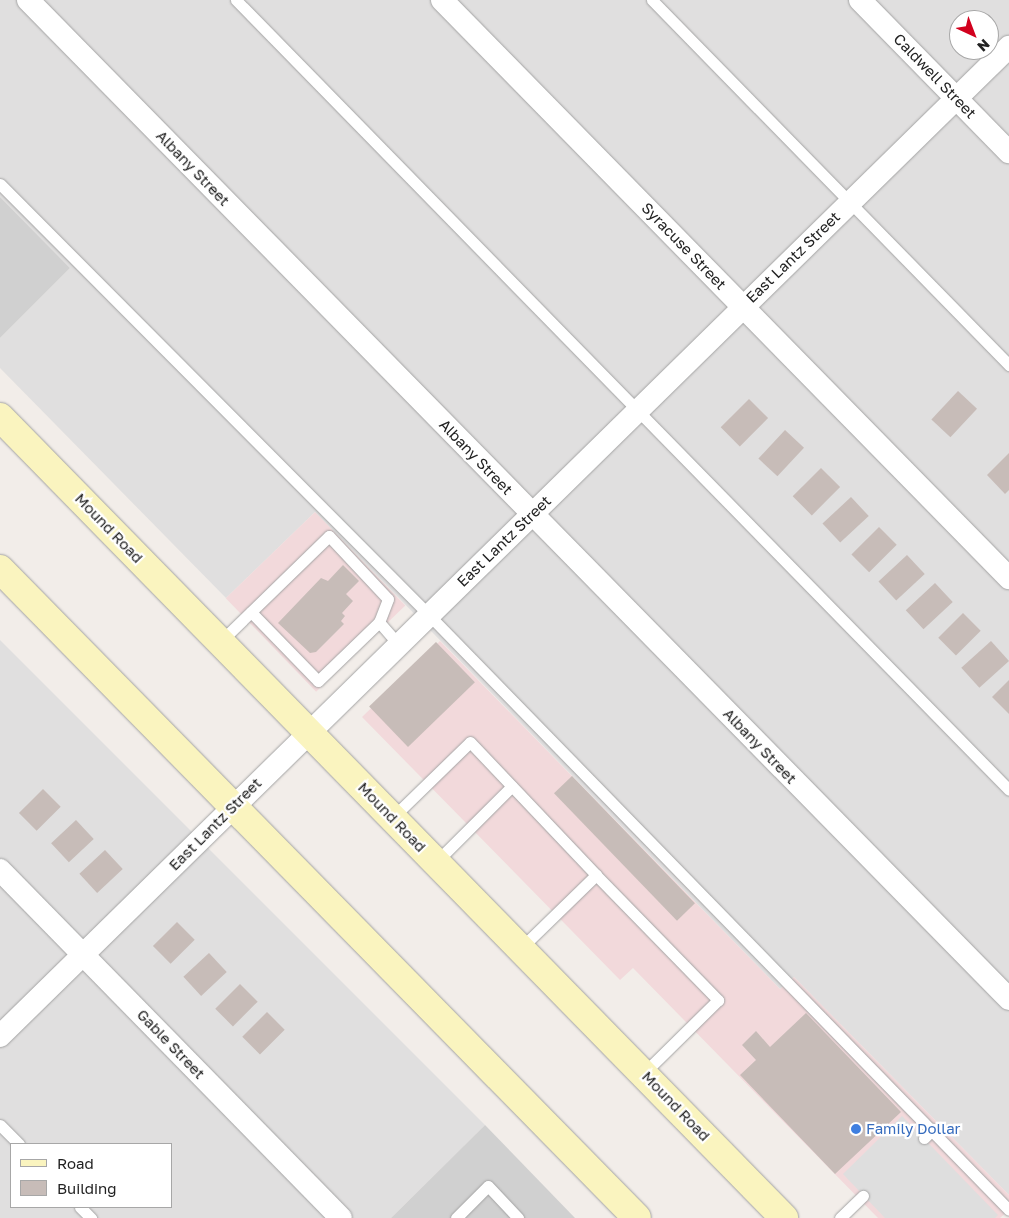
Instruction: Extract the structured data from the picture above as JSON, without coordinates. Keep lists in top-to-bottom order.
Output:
{
  "streets": {
    "main road": ["Mound Road"],
    "street": [
      "Caldwell Street",
      "Albany Street",
      "Syracuse Street",
      "East Lantz Street",
      "Gable Street"
    ]
  },
  "crossings": [
    ["Caldwell Street", "East Lantz Street"],
    ["Albany Street", "East Lantz Street"],
    ["Syracuse Street", "East Lantz Street"],
    ["East Lantz Street", "Mound Road"],
    ["East Lantz Street", "Gable Street"]
  ],
  "places": ["Family Dollar"],
  "legend": ["Road", "Building"],
  "north": "bottom right"
}
